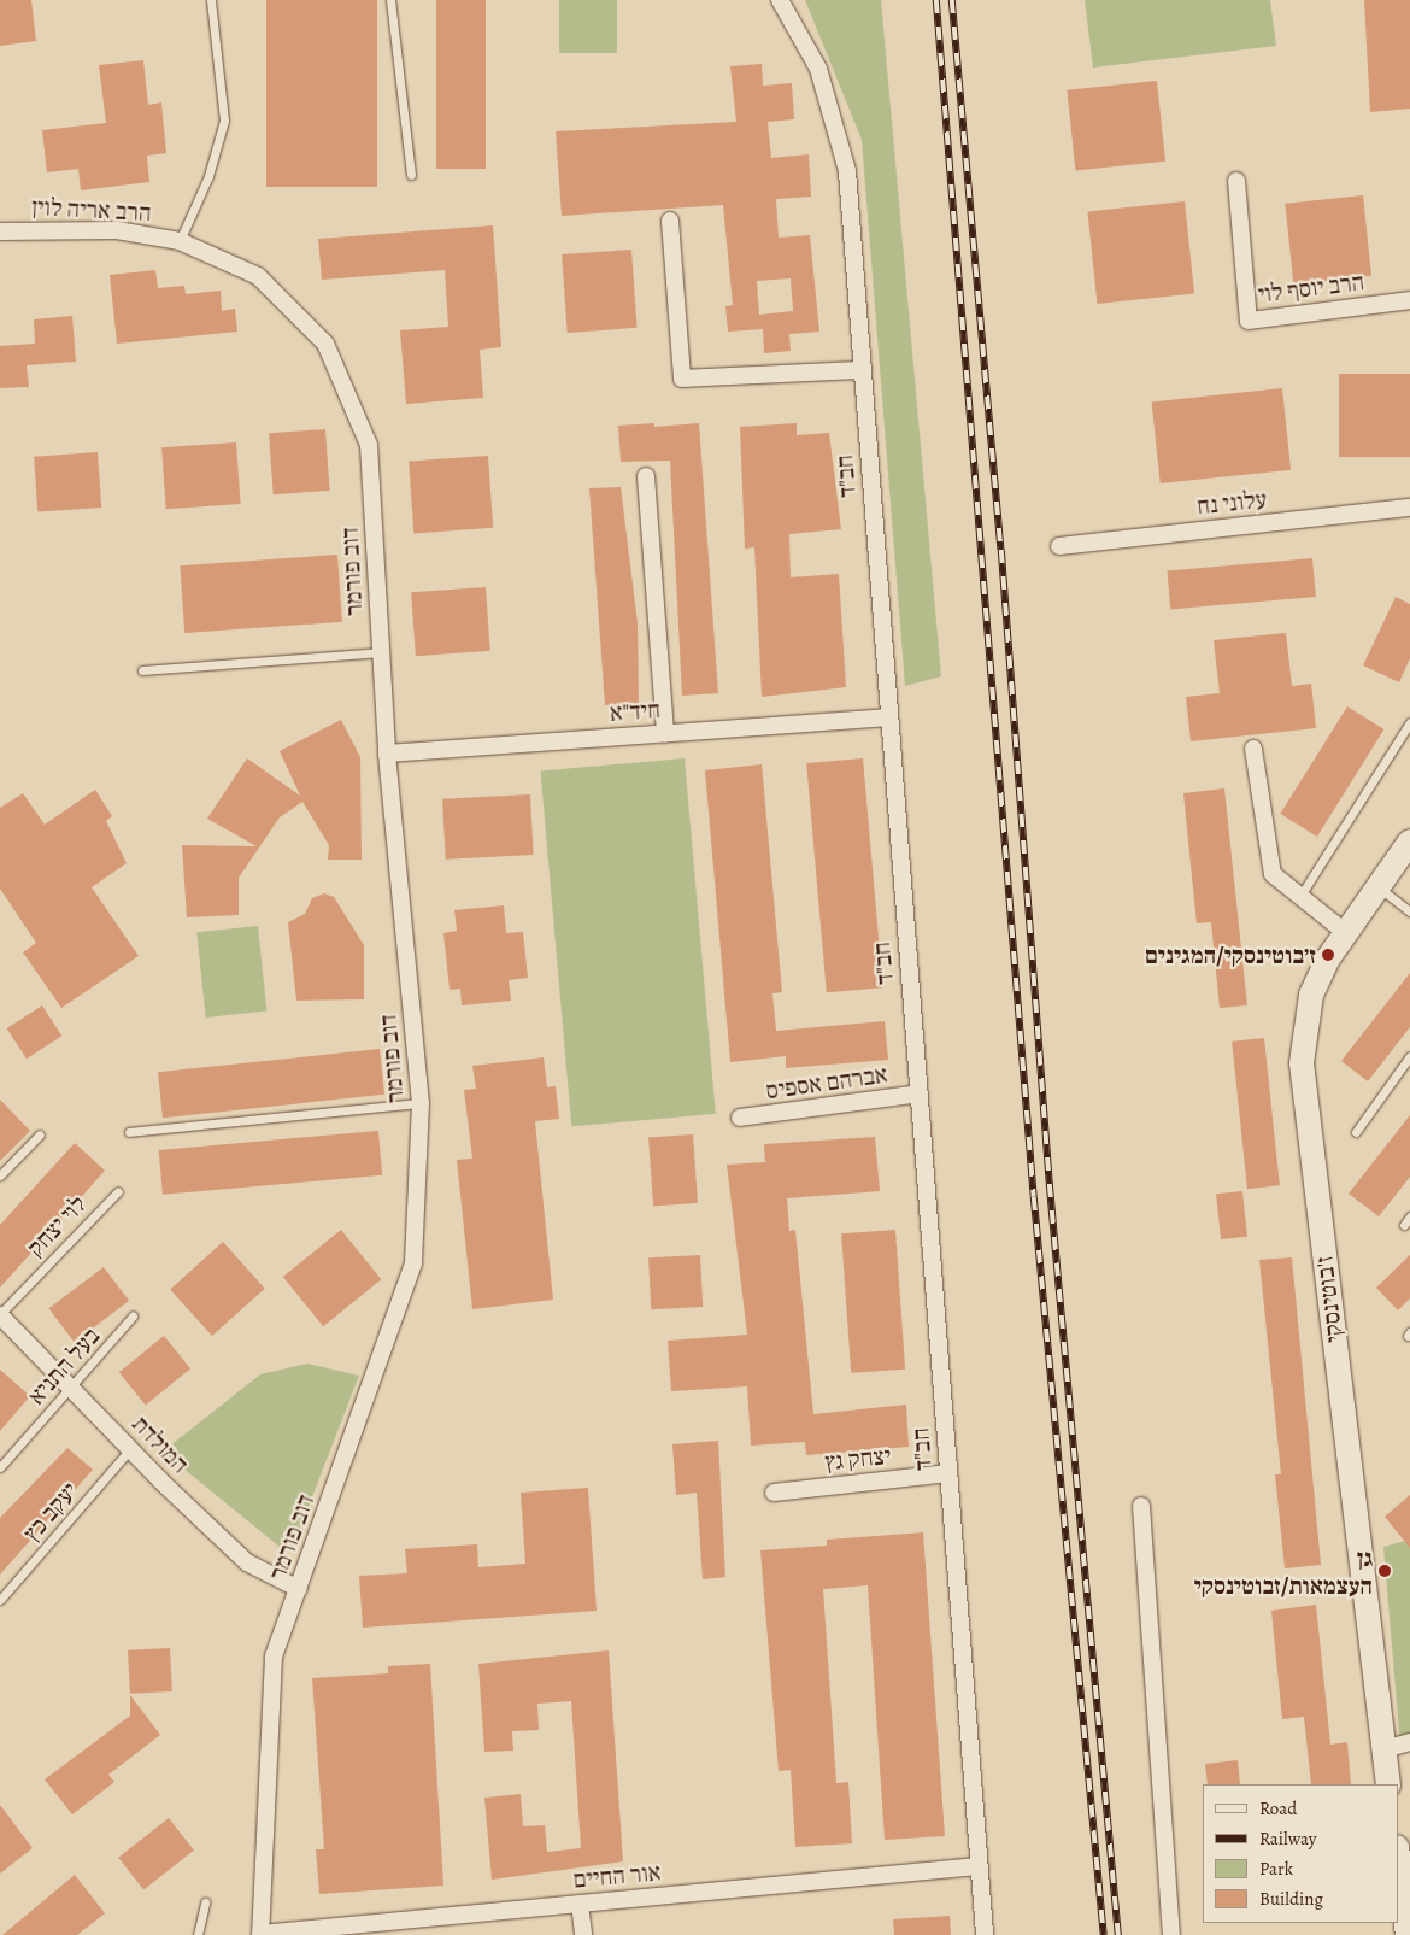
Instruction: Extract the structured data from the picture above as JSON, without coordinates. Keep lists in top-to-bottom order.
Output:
{
  "streets": {
    "street": [
      "הרב אריה לוין",
      "הרב יוסף לוי",
      "חב\"ד",
      "עלוני נח",
      "דוב פורמר",
      "חיד\"א",
      "אברהם אספיס",
      "ז'בוטינסקי",
      "המולדת",
      "יצחק גץ",
      "אור החיים"
    ],
    "lane": ["לוי יצחק", "בעל התניא", "יעקב כץ"]
  },
  "crossings": [
    ["הרב אריה לוין", "דוב פורמר"],
    ["חב\"ד", "חיד\"א"],
    ["חב\"ד", "אברהם אספיס"],
    ["חב\"ד", "יצחק גץ"],
    ["חב\"ד", "אור החיים"],
    ["דוב פורמר", "חיד\"א"],
    ["דוב פורמר", "המולדת"],
    ["דוב פורמר", "אור החיים"],
    ["לוי יצחק", "המולדת"],
    ["בעל התניא", "המולדת"],
    ["המולדת", "יעקב כץ"]
  ],
  "places": ["ז׳בוטינסקי/המגינים", "גן העצמאות/זבוטינסקי"],
  "legend": [
    "Road",
    "Railway",
    "Park",
    "Building"
  ]
}
